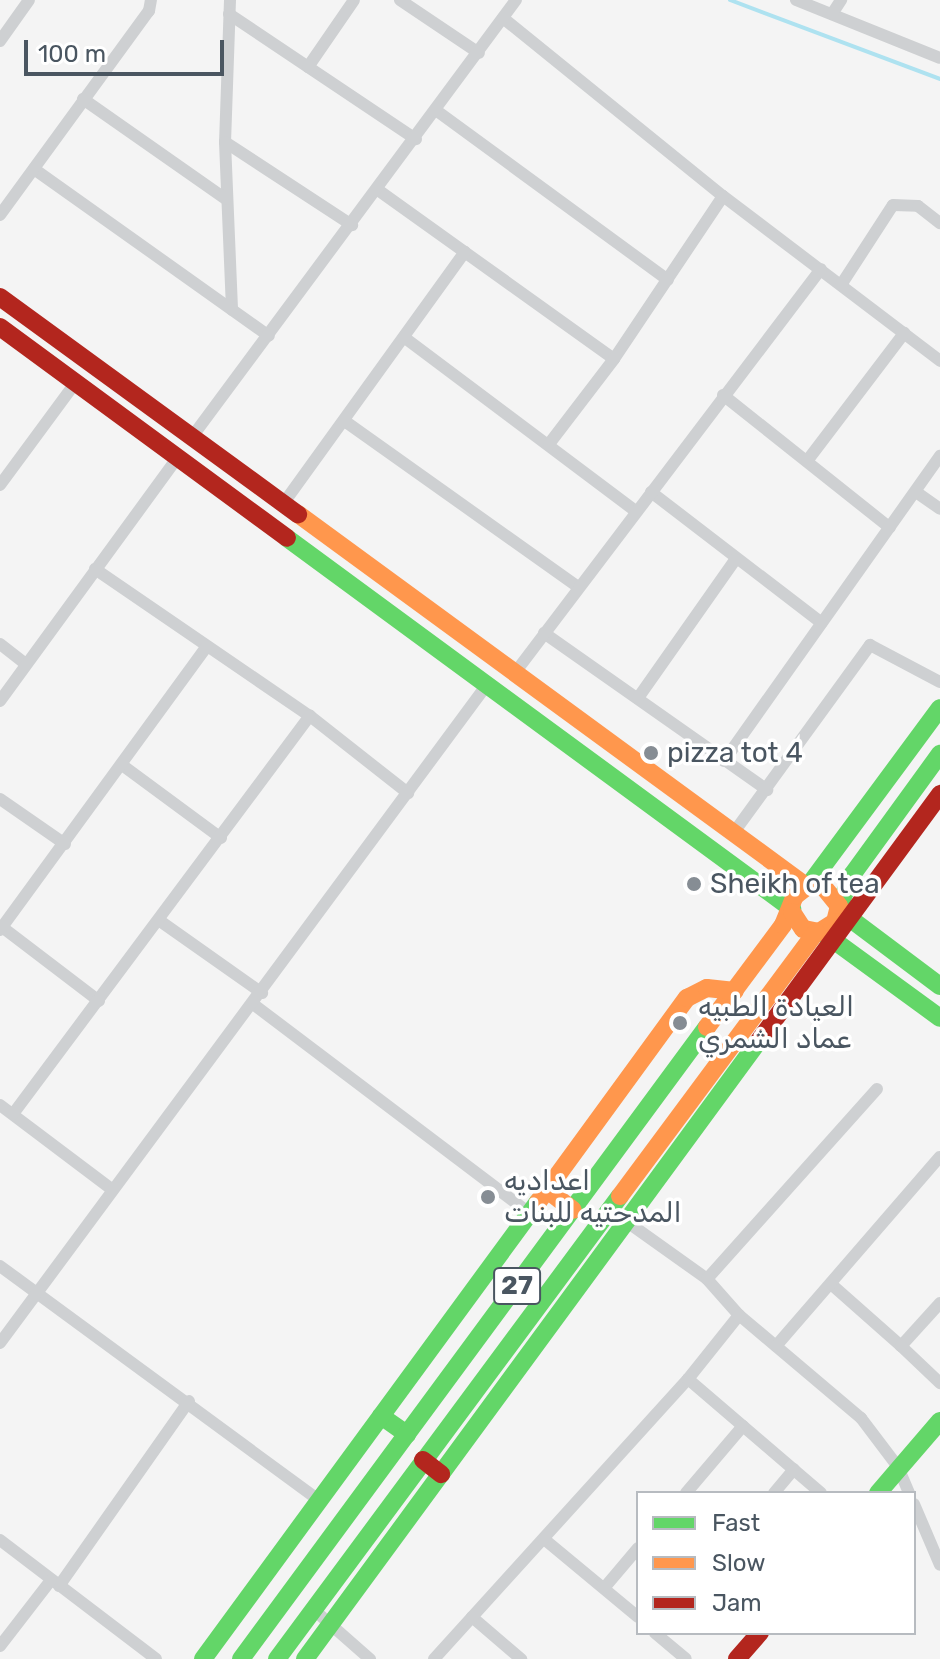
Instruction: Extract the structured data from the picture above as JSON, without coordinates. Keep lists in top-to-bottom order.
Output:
{
  "streets": {
    "street": ["27"]
  },
  "places": [
    "pizza tot 4",
    "Sheikh of tea",
    "العيادة الطبيه عماد الشمري",
    "اعداديه المدحتيه للبنات"
  ],
  "legend": ["Fast", "Slow", "Jam"],
  "scale_bar": "100 m"
}
